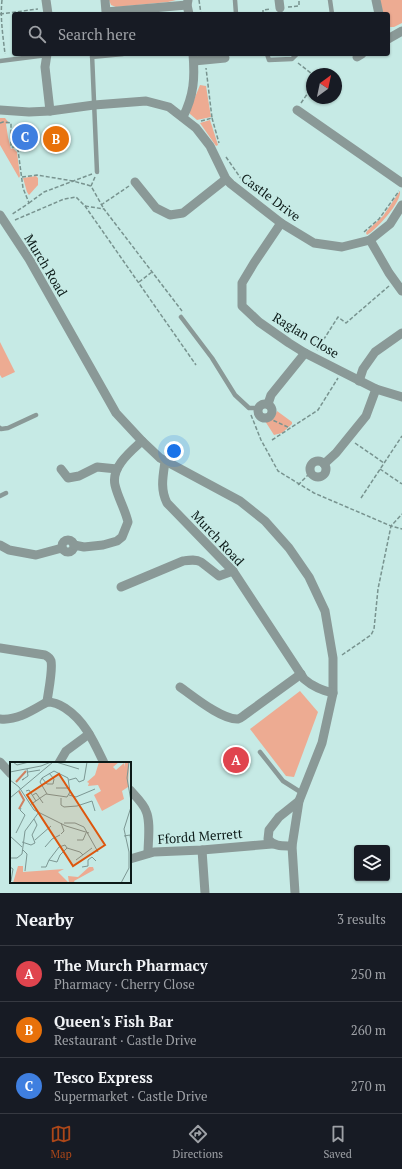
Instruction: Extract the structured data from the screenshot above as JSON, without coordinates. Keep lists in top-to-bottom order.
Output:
{
  "streets": {
    "street": [
      "Castle Drive",
      "Murch Road",
      "Raglan Close",
      "Ffordd Merrett"
    ]
  },
  "crossings": [
    ["Castle Drive", "Raglan Close"]
  ],
  "north": "top right",
  "page": {
    "search": "Search here",
    "pins": ["C", "B", "A"],
    "heading": ["Nearby", "3 results"],
    "list": [
      {
        "mark": "A",
        "name": "The Murch Pharmacy",
        "note": "Pharmacy · Cherry Close",
        "value": "250 m"
      },
      {
        "mark": "B",
        "name": "Queen's Fish Bar",
        "note": "Restaurant · Castle Drive",
        "value": "260 m"
      },
      {
        "mark": "C",
        "name": "Tesco Express",
        "note": "Supermarket · Castle Drive",
        "value": "270 m"
      }
    ],
    "nav": ["Map", "Directions", "Saved"]
  }
}
